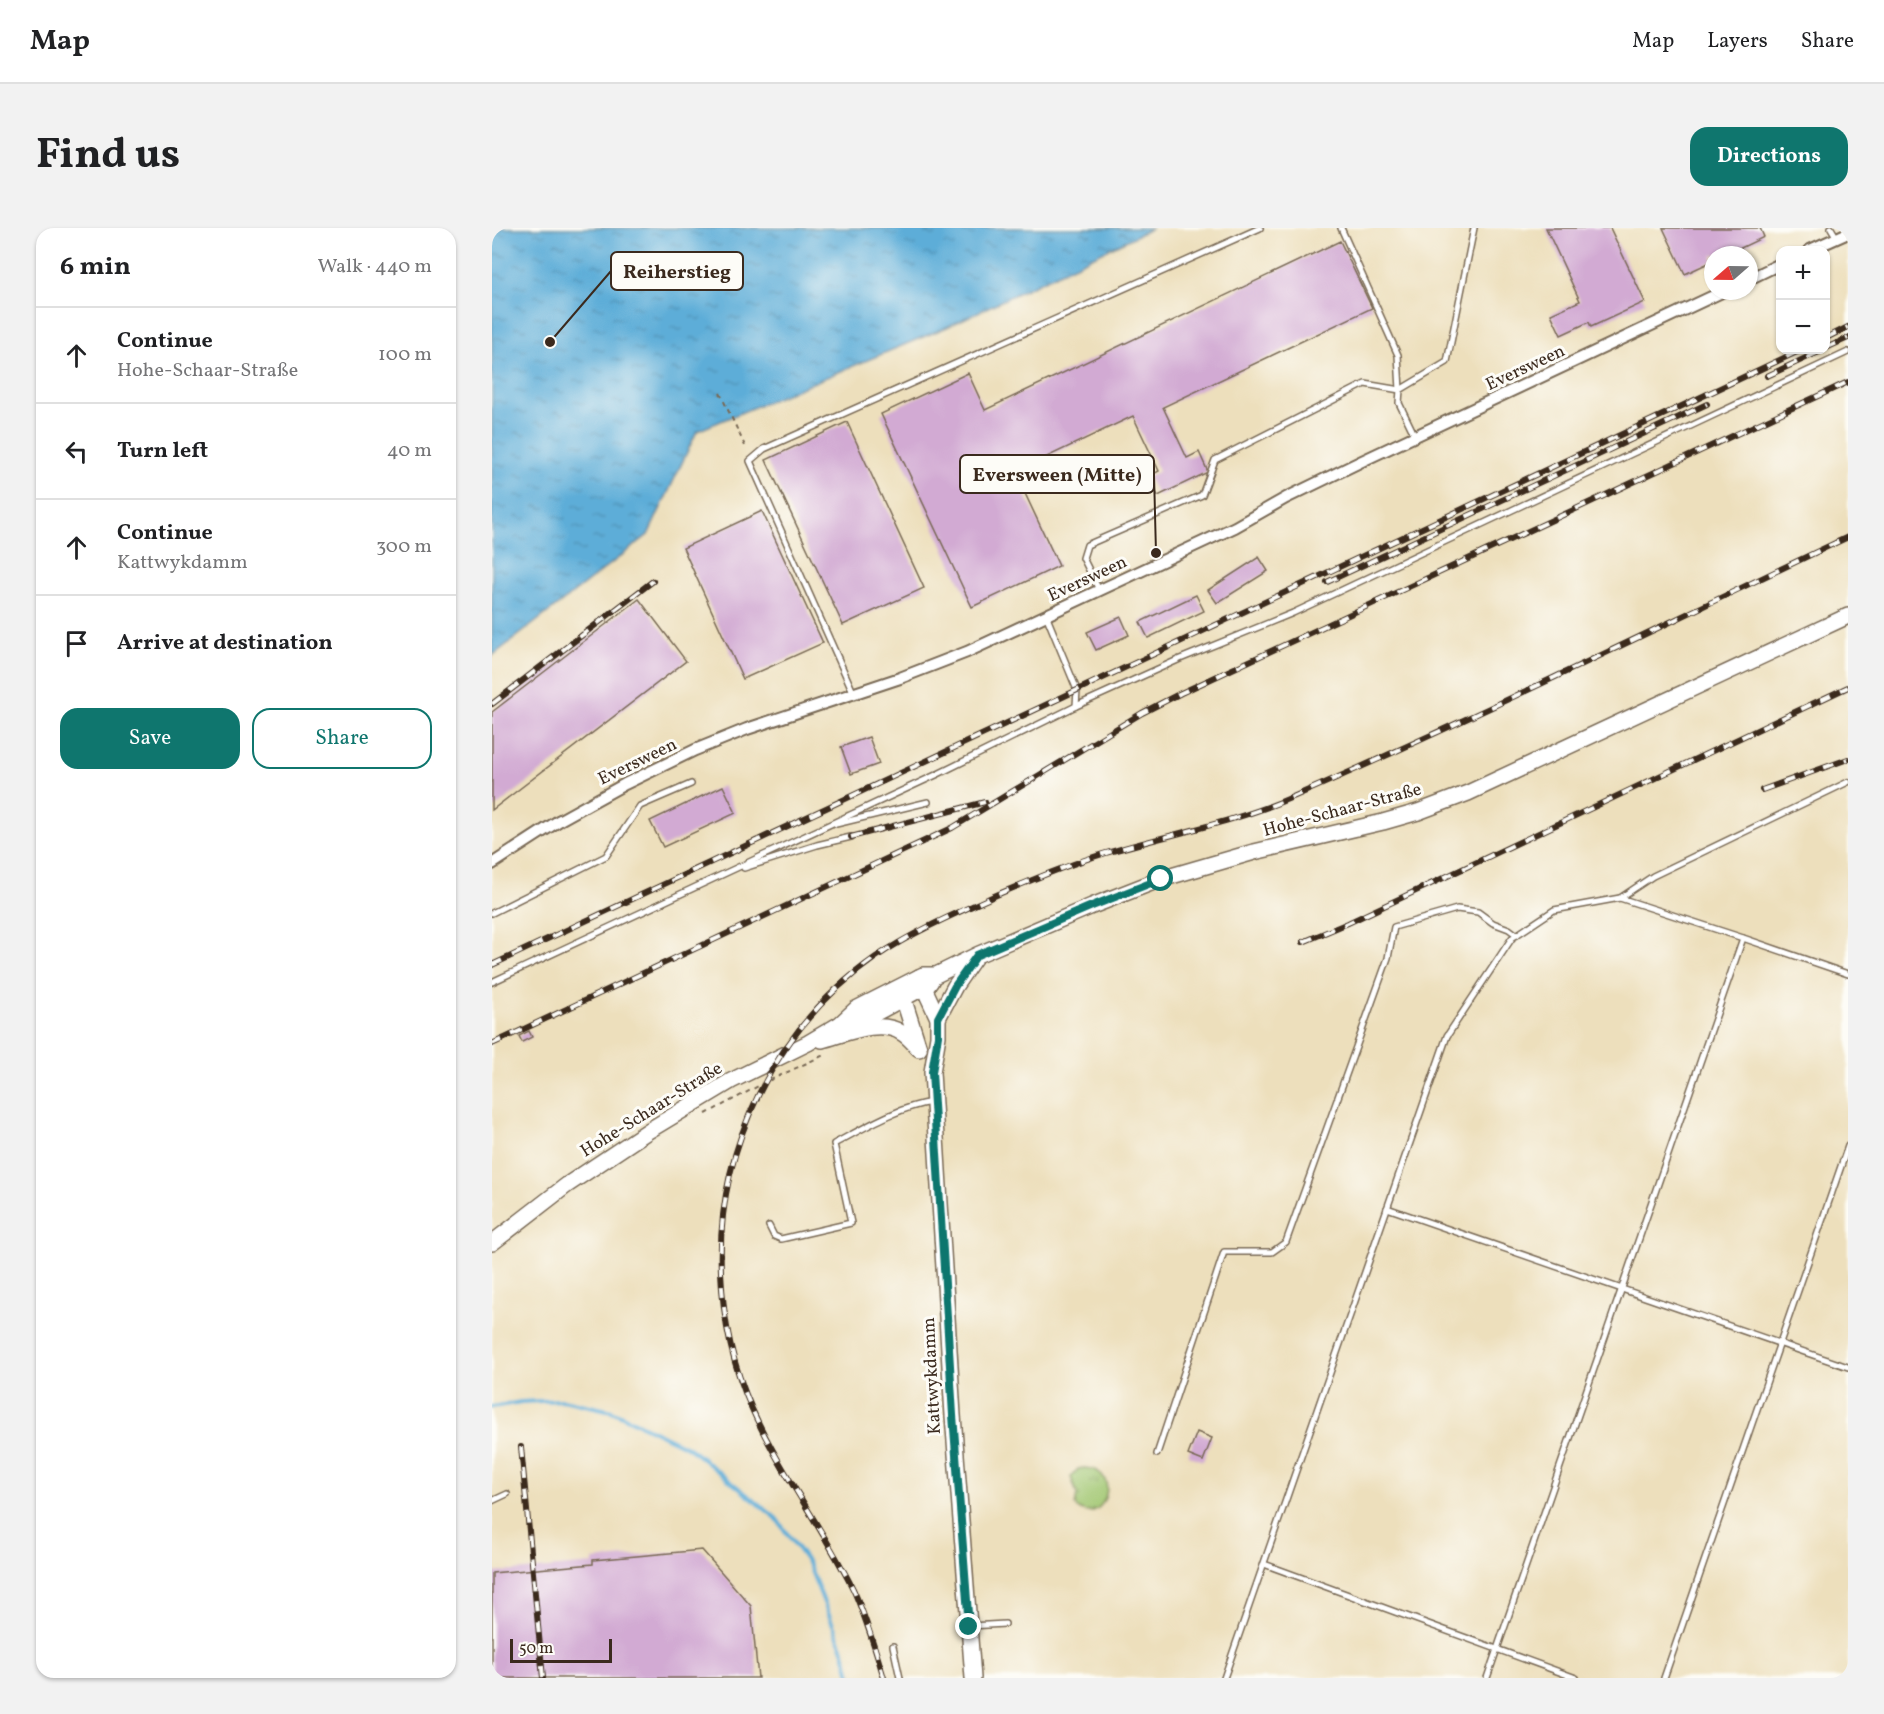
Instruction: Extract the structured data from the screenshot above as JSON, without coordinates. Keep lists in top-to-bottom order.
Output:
{
  "streets": {
    "main road": ["Hohe-Schaar-Straße", "Kattwykdamm"],
    "street": ["Eversween"]
  },
  "crossings": [
    ["Hohe-Schaar-Straße", "Kattwykdamm"]
  ],
  "places": ["Reiherstieg", "Eversween (Mitte)"],
  "scale_bar": "50 m",
  "north": "left",
  "page": {
    "header": "Map",
    "nav": ["Map", "Layers", "Share"],
    "title": "Find us",
    "buttons": [
      "Directions",
      ["Save", "Share"]
    ],
    "heading": ["6 min", "Walk · 440 m"],
    "map_buttons": ["+", "−"],
    "list": [
      ["Continue", "Hohe-Schaar-Straße", "100 m"],
      ["Turn left", "40 m"],
      ["Continue", "Kattwykdamm", "300 m"],
      "Arrive at destination"
    ],
    "scale": "50 m"
  }
}
